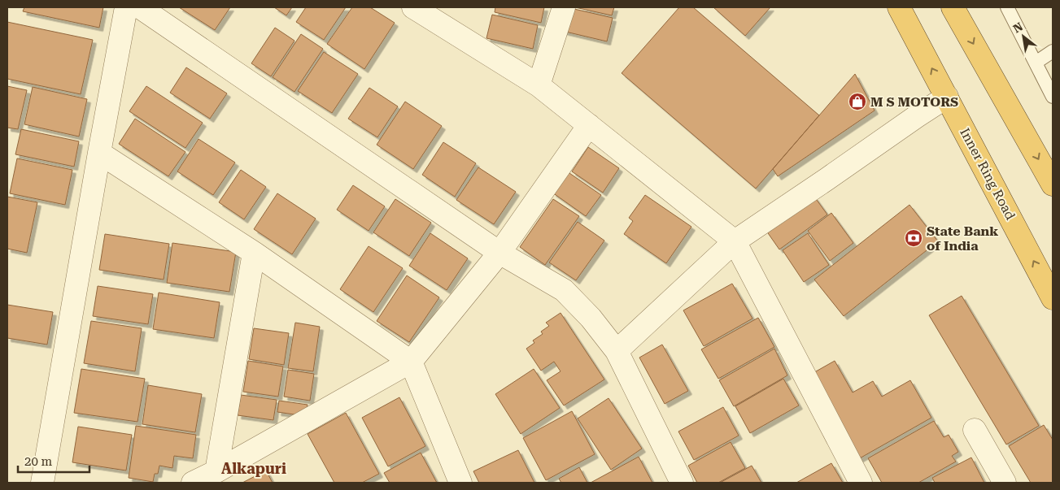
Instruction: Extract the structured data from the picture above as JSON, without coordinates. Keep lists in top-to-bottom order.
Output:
{
  "streets": {
    "highway": ["Inner Ring Road"]
  },
  "districts": ["Alkapuri"],
  "places": {
    "shop": ["M S MOTORS"],
    "bank": ["State Bank of India"]
  },
  "scale_bar": "20 m",
  "north": "top left"
}
